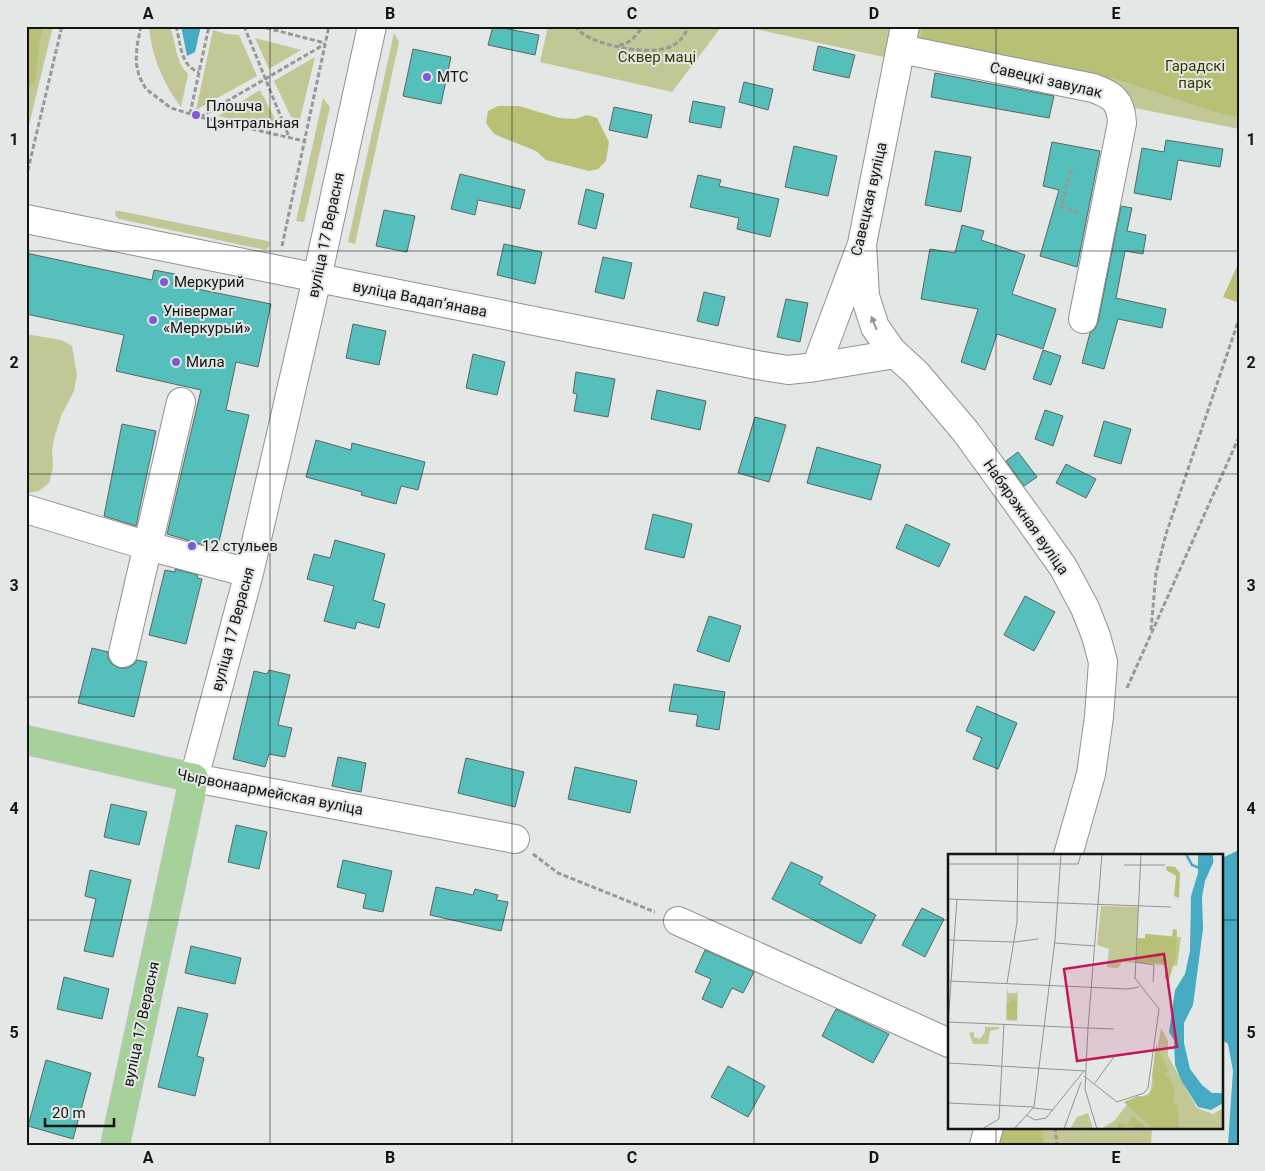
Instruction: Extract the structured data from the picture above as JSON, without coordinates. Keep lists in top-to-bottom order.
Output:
{
  "streets": {
    "main road": ["вуліца 17 Верасня", "Чырвонаармейская вуліца"],
    "street": [
      "Савецкі завулак",
      "Савецкая вуліца",
      "вуліца Вадапʼянава",
      "Набярэжная вуліца"
    ]
  },
  "crossings": [
    ["Савецкі завулак", "Савецкая вуліца"],
    ["Савецкая вуліца", "вуліца Вадапʼянава"],
    ["Савецкая вуліца", "Набярэжная вуліца"],
    ["вуліца 17 Верасня", "вуліца Вадапʼянава"],
    ["вуліца 17 Верасня", "Чырвонаармейская вуліца"]
  ],
  "parks": ["Сквер маці", "Гарадскі парк"],
  "places": [
    "МТС",
    "Плошча Цэнтральная",
    "Меркурий",
    "Універмаг «Меркурый»",
    "Мила",
    "12 стульев"
  ],
  "scale_bar": "20 m",
  "grid": {
    "columns": [
      "A",
      "B",
      "C",
      "D",
      "E"
    ],
    "rows": [
      "1",
      "2",
      "3",
      "4",
      "5"
    ]
  }
}
